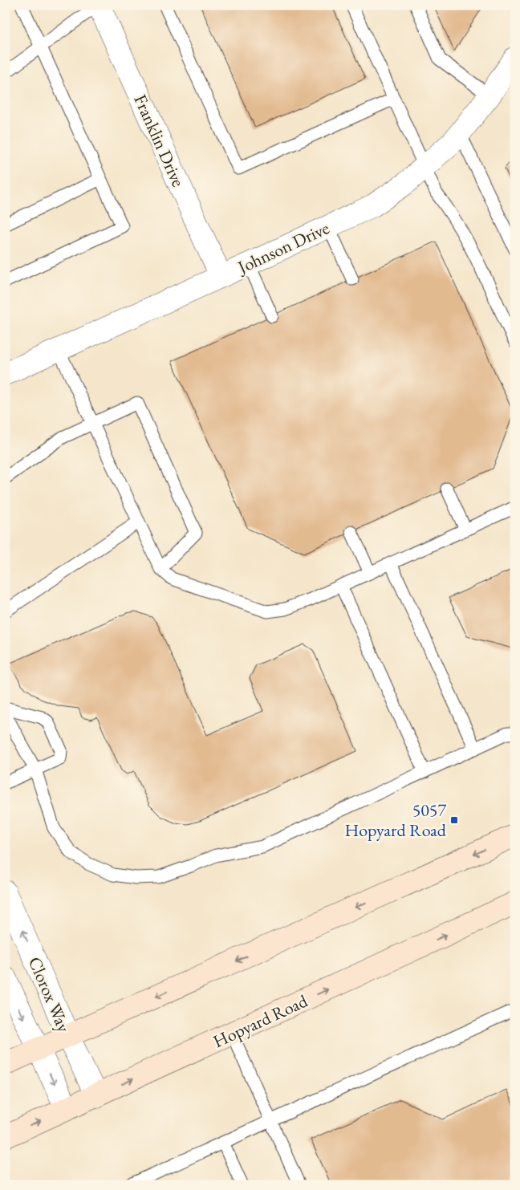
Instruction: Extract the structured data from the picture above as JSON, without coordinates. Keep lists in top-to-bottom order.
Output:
{
  "streets": {
    "main road": ["Hopyard Road"],
    "street": ["Franklin Drive", "Johnson Drive", "Clorox Way"]
  },
  "crossings": [
    ["Franklin Drive", "Johnson Drive"],
    ["Clorox Way", "Hopyard Road"]
  ],
  "places": {
    "transit": ["5057 Hopyard Road"]
  }
}
